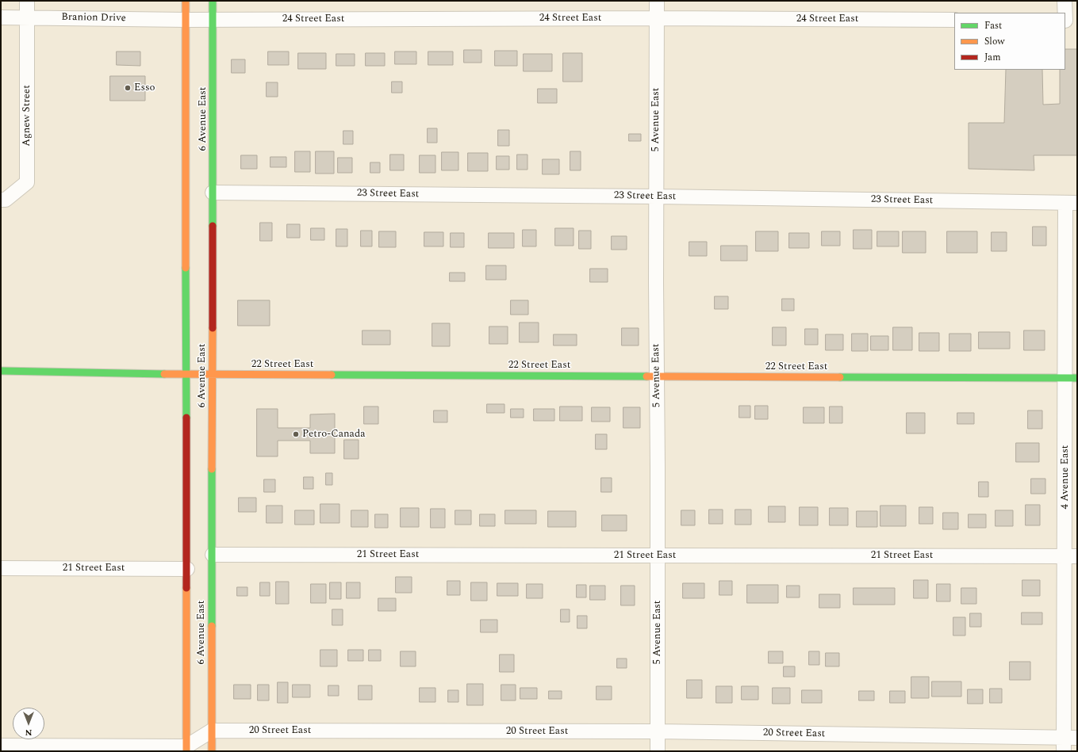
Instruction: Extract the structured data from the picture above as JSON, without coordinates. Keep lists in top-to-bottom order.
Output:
{
  "streets": {
    "main road": ["6 Avenue East", "22 Street East"],
    "street": [
      "Branion Drive",
      "24 Street East",
      "Agnew Street",
      "5 Avenue East",
      "23 Street East",
      "4 Avenue East",
      "21 Street East",
      "20 Street East"
    ]
  },
  "crossings": [
    ["Branion Drive", "24 Street East"],
    ["Branion Drive", "Agnew Street"],
    ["Branion Drive", "6 Avenue East"],
    ["24 Street East", "6 Avenue East"],
    ["24 Street East", "5 Avenue East"],
    ["6 Avenue East", "23 Street East"],
    ["6 Avenue East", "22 Street East"],
    ["6 Avenue East", "21 Street East"],
    ["6 Avenue East", "20 Street East"],
    ["5 Avenue East", "23 Street East"],
    ["5 Avenue East", "22 Street East"],
    ["5 Avenue East", "21 Street East"],
    ["5 Avenue East", "20 Street East"],
    ["23 Street East", "4 Avenue East"],
    ["22 Street East", "4 Avenue East"],
    ["4 Avenue East", "21 Street East"],
    ["4 Avenue East", "20 Street East"]
  ],
  "places": ["Esso", "Petro-Canada"],
  "legend": ["Fast", "Slow", "Jam"],
  "north": "bottom"
}
